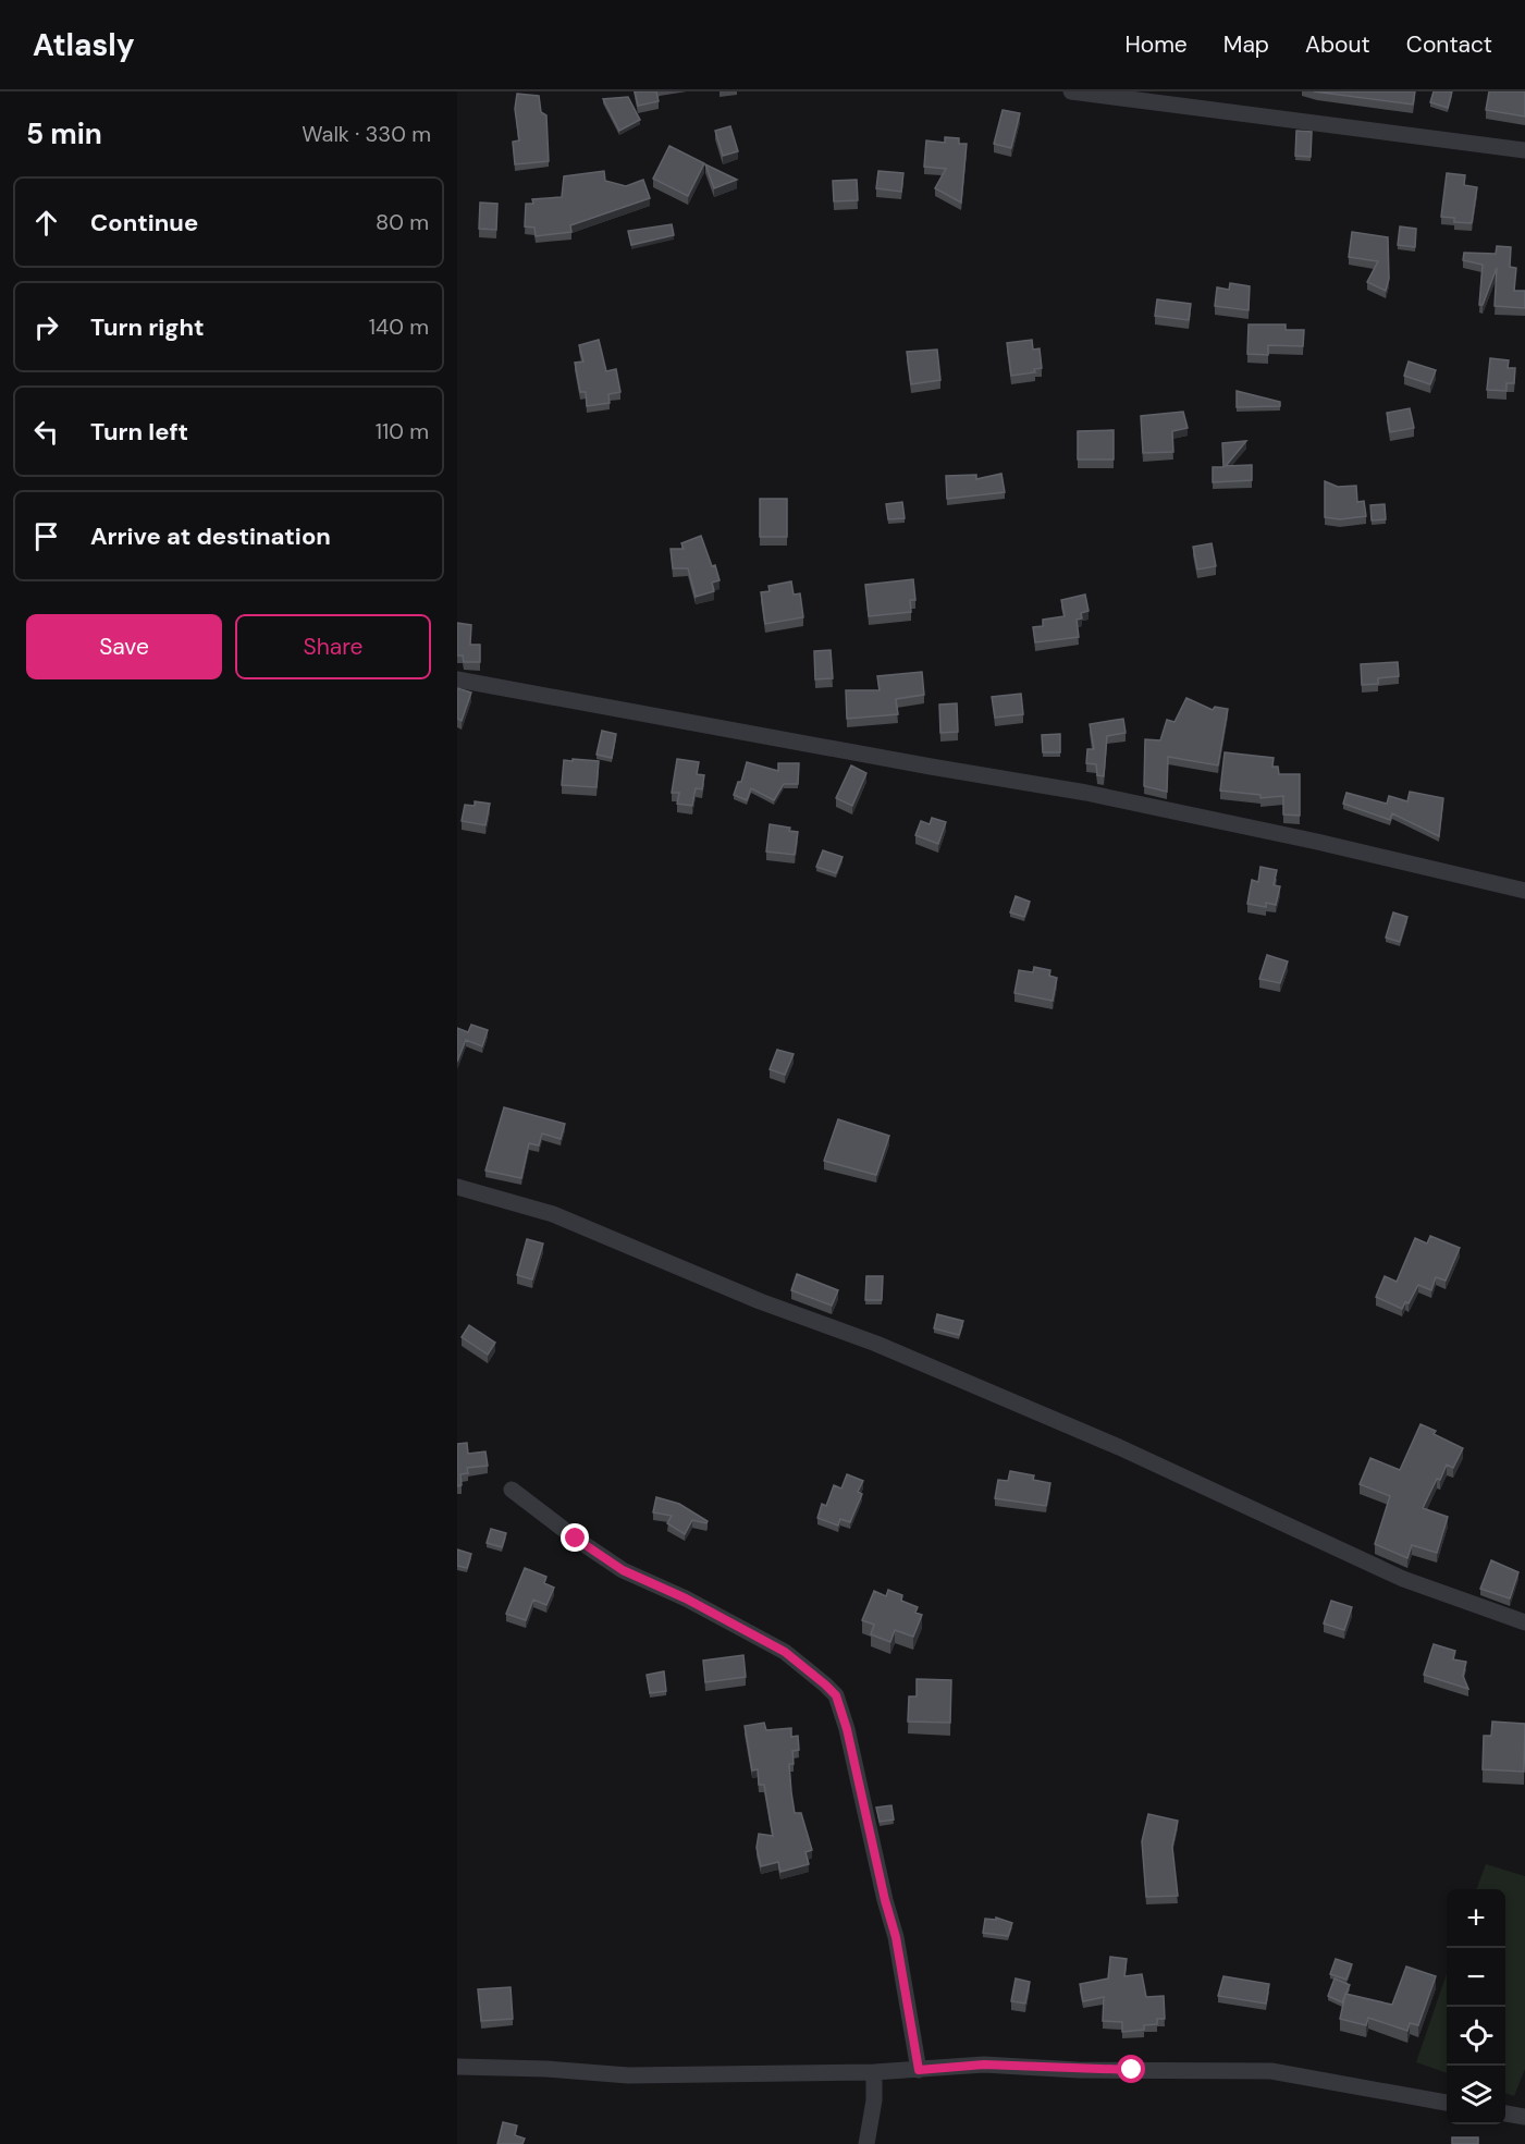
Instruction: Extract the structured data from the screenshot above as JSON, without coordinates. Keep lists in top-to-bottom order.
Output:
{
  "page": {
    "header": "Atlasly",
    "nav": [
      "Home",
      "Map",
      "About",
      "Contact"
    ],
    "heading": ["5 min", "Walk · 330 m"],
    "list": [
      ["Continue", "80 m"],
      ["Turn right", "140 m"],
      ["Turn left", "110 m"],
      "Arrive at destination"
    ],
    "buttons": ["Save", "Share"],
    "map_buttons": ["+", "−"]
  }
}
